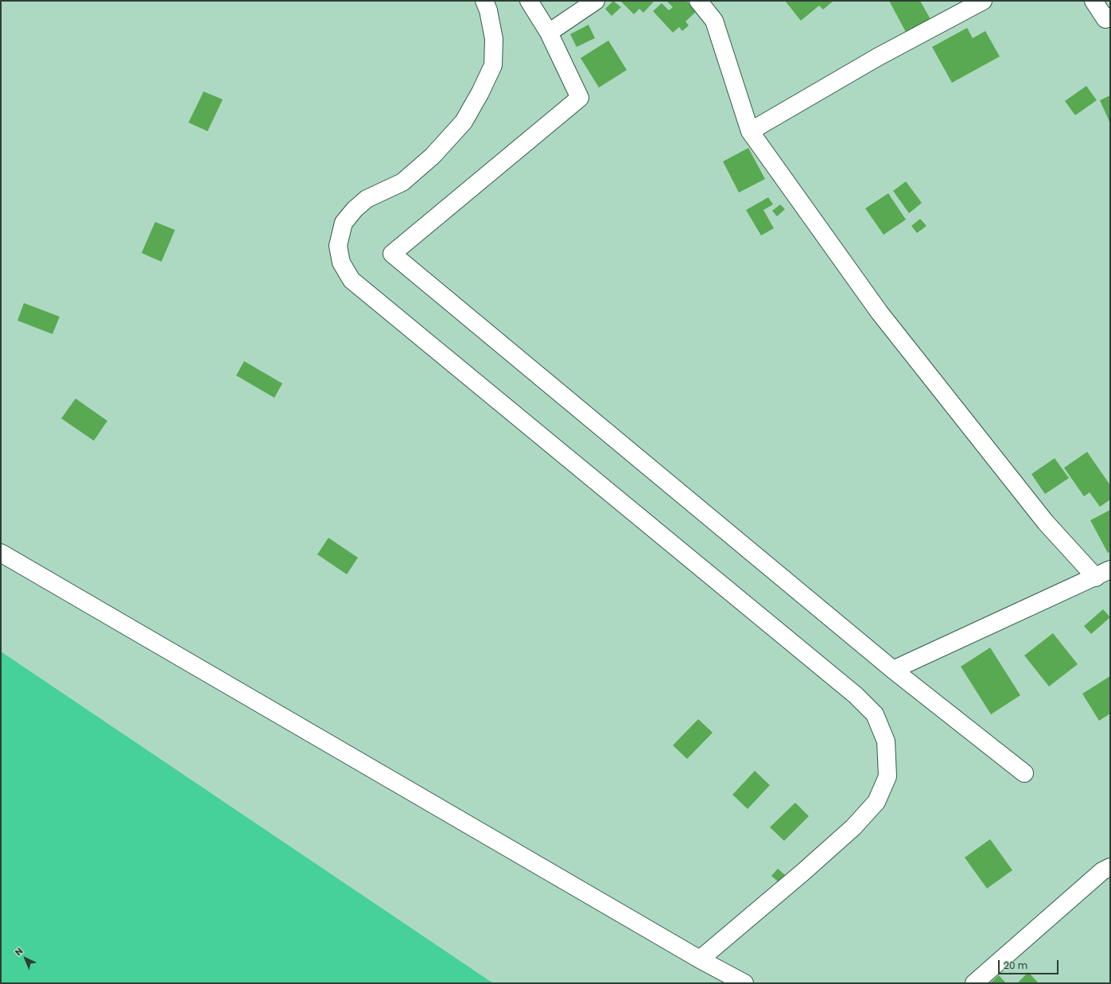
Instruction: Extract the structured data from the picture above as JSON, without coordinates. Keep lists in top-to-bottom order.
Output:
{
  "scale_bar": "20 m",
  "north": "top left"
}
